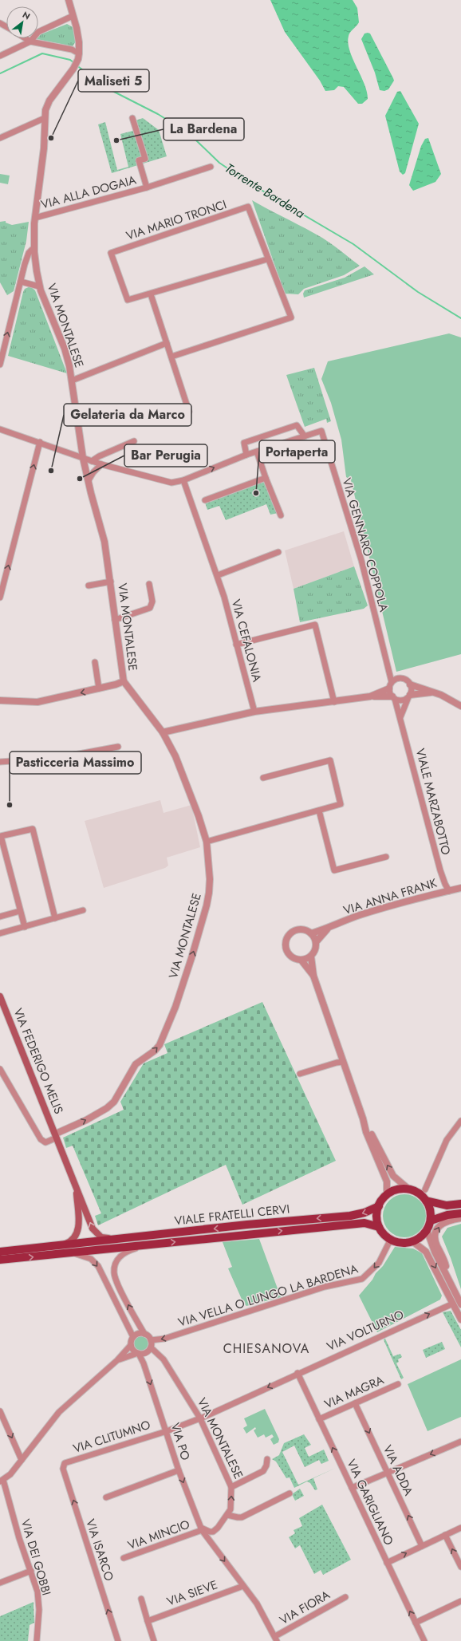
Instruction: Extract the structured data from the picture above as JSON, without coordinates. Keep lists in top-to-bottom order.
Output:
{
  "streets": {
    "main road": ["VIA FEDERIGO MELIS", "VIALE FRATELLI CERVI"],
    "street": [
      "VIA ALLA DOGAIA",
      "VIA MARIO TRONCI",
      "VIA MONTALESE",
      "VIA GENNARO COPPOLA",
      "VIA CEFALONIA",
      "VIALE MARZABOTTO",
      "VIA ANNA FRANK",
      "VIA VELLA O LUNGO LA BARDENA",
      "VIA VOLTURNO",
      "VIA MAGRA",
      "VIA CLITUMNO",
      "VIA PO",
      "VIA ADDA",
      "VIA GARIGLIANO",
      "VIA MINCIO",
      "VIA ISARCO",
      "VIA DEI GOBBI",
      "VIA SIEVE",
      "VIA FIORA"
    ]
  },
  "crossings": [
    ["VIA ALLA DOGAIA", "VIA MONTALESE"],
    ["VIA MONTALESE", "VIA FEDERIGO MELIS"],
    ["VIA MONTALESE", "VIA VELLA O LUNGO LA BARDENA"],
    ["VIA MONTALESE", "VIA VOLTURNO"],
    ["VIA MONTALESE", "VIA CLITUMNO"],
    ["VIA MONTALESE", "VIA PO"],
    ["VIA MONTALESE", "VIA MINCIO"],
    ["VIA GENNARO COPPOLA", "VIALE MARZABOTTO"],
    ["VIALE MARZABOTTO", "VIA ANNA FRANK"],
    ["VIALE FRATELLI CERVI", "VIA VELLA O LUNGO LA BARDENA"],
    ["VIA VELLA O LUNGO LA BARDENA", "VIA PO"],
    ["VIA VOLTURNO", "VIA CLITUMNO"],
    ["VIA VOLTURNO", "VIA GARIGLIANO"],
    ["VIA MAGRA", "VIA ADDA"],
    ["VIA MAGRA", "VIA GARIGLIANO"],
    ["VIA CLITUMNO", "VIA PO"],
    ["VIA CLITUMNO", "VIA ISARCO"],
    ["VIA PO", "VIA MINCIO"]
  ],
  "one_way": [
    "VIA VELLA O LUNGO LA BARDENA",
    "VIA PO",
    "VIA GARIGLIANO",
    "VIA ISARCO"
  ],
  "districts": ["CHIESANOVA"],
  "water": ["Torrente Bardena"],
  "places": [
    "Maliseti 5",
    "La Bardena",
    "Gelateria da Marco",
    "Bar Perugia",
    "Portaperta",
    "Pasticceria Massimo"
  ],
  "north": "top right"
}
